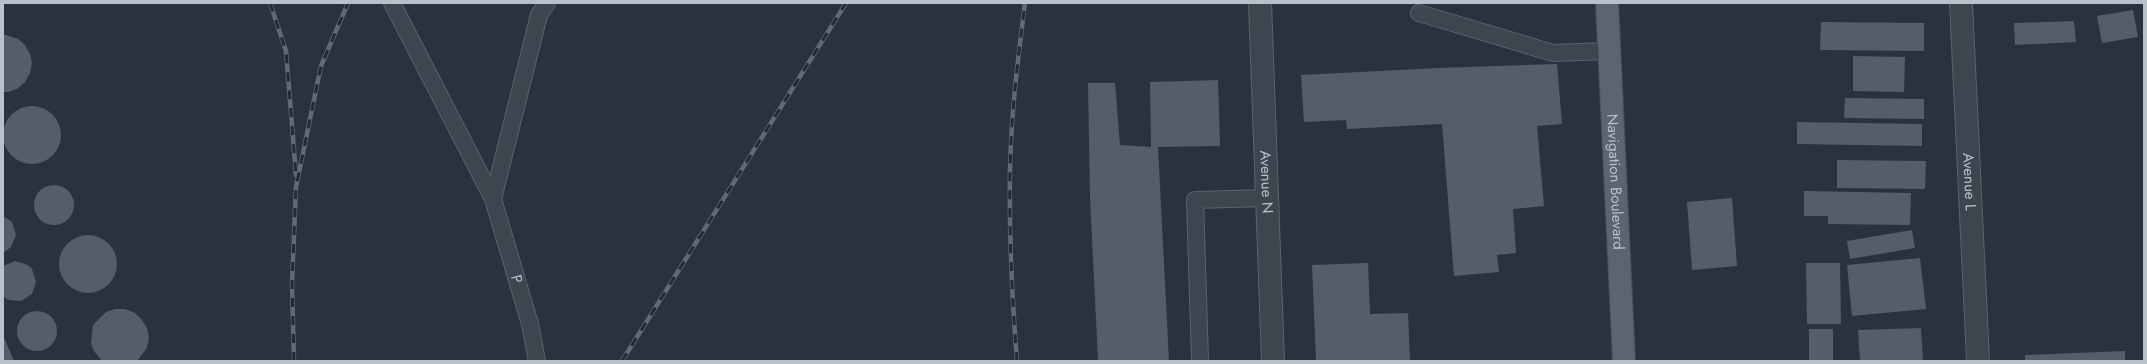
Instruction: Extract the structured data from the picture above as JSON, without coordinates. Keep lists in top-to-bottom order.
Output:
{
  "streets": {
    "main road": ["Navigation Boulevard"],
    "street": ["Avenue N", "Avenue L"],
    "lane": ["P"]
  }
}
